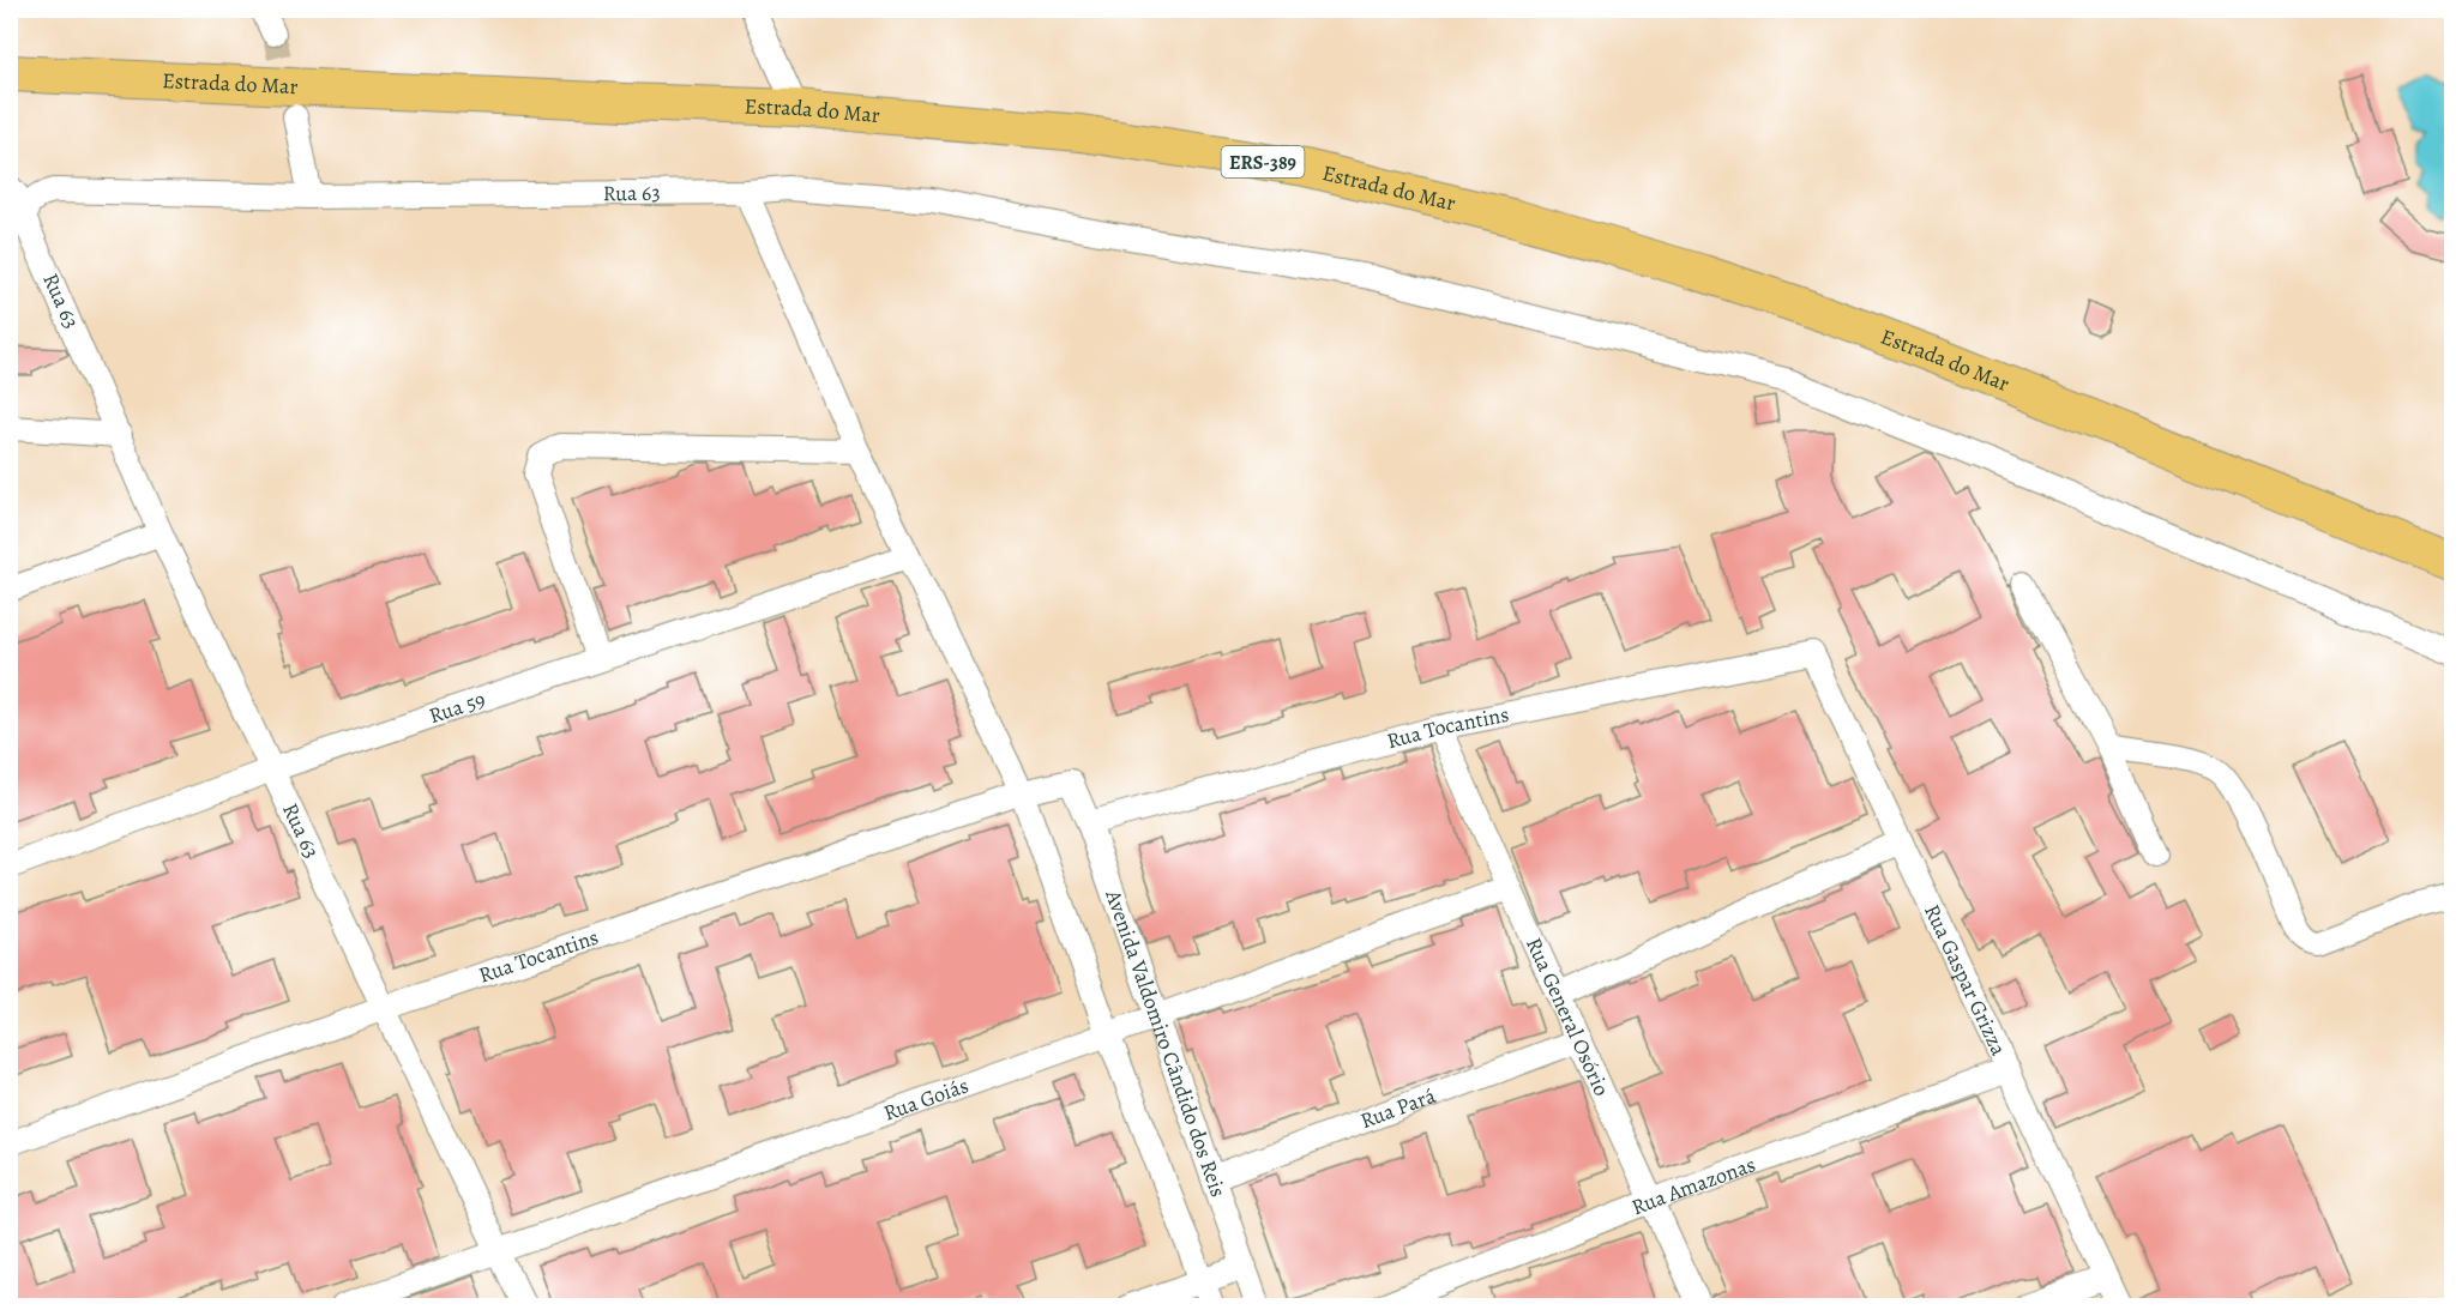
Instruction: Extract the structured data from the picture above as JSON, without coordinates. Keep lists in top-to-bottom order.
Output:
{
  "streets": {
    "main road": ["Estrada do Mar", "ERS-389"],
    "street": [
      "Rua 63",
      "Rua 59",
      "Rua Tocantins",
      "Rua Gaspar Grizza",
      "Rua General Osório",
      "Avenida Valdomiro Cândido dos Reis",
      "Rua Goiás",
      "Rua Pará",
      "Rua Amazonas"
    ]
  },
  "crossings": [
    ["Rua 63", "Rua 59"],
    ["Rua 63", "Rua Tocantins"],
    ["Rua 63", "Rua Goiás"],
    ["Rua 59", "Avenida Valdomiro Cândido dos Reis"],
    ["Rua Tocantins", "Rua Gaspar Grizza"],
    ["Rua Tocantins", "Rua General Osório"],
    ["Rua Tocantins", "Avenida Valdomiro Cândido dos Reis"],
    ["Rua Gaspar Grizza", "Rua Amazonas"],
    ["Rua General Osório", "Rua Goiás"],
    ["Rua General Osório", "Rua Pará"],
    ["Rua General Osório", "Rua Amazonas"],
    ["Avenida Valdomiro Cândido dos Reis", "Rua Goiás"],
    ["Avenida Valdomiro Cândido dos Reis", "Rua Pará"]
  ]
}
